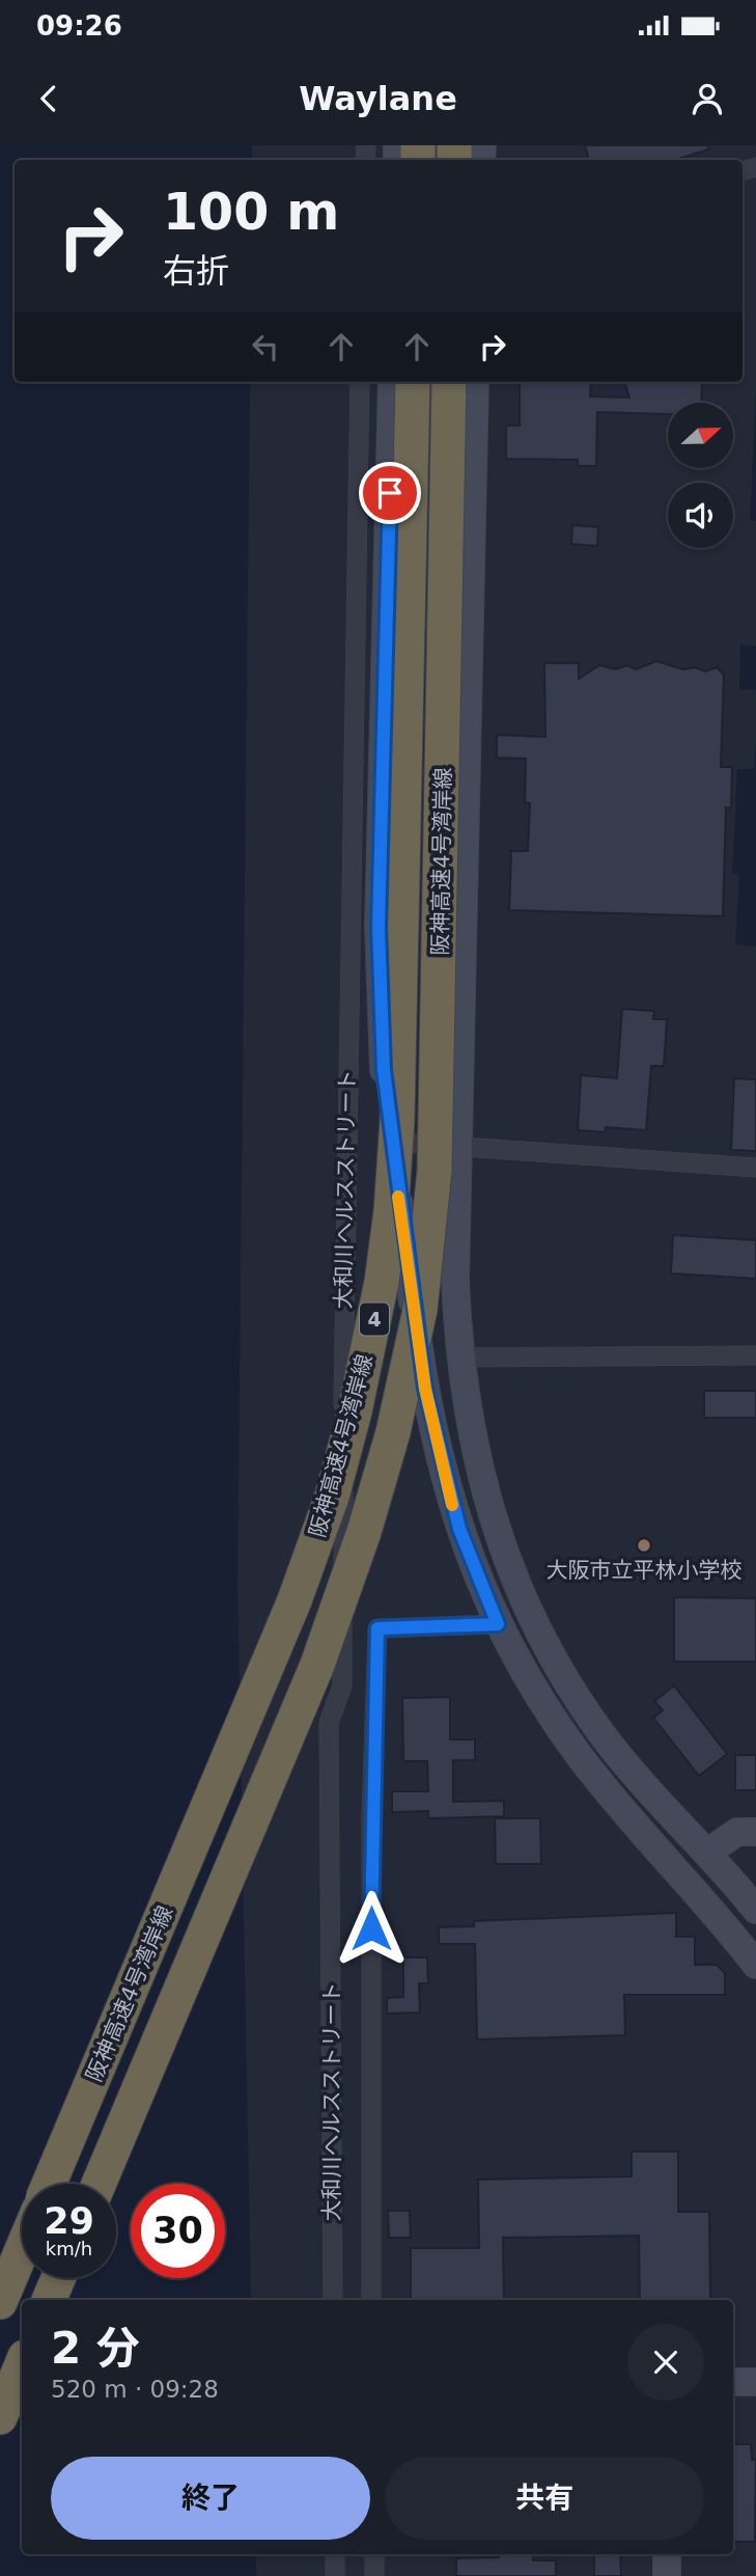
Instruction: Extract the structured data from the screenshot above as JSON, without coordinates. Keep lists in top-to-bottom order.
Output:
{
  "streets": {
    "highway": ["阪神高速4号湾岸線", "4"],
    "street": ["大和川ヘルスストリート"]
  },
  "places": ["大阪市立平林小学校"],
  "north": "right",
  "page": {
    "status": "09:26",
    "header": "Waylane",
    "turn": ["100 m", "右折"],
    "speed": "29 km/h",
    "limit": "30",
    "heading": ["2 分", "520 m · 09:28"],
    "buttons": ["終了", "共有"]
  }
}
